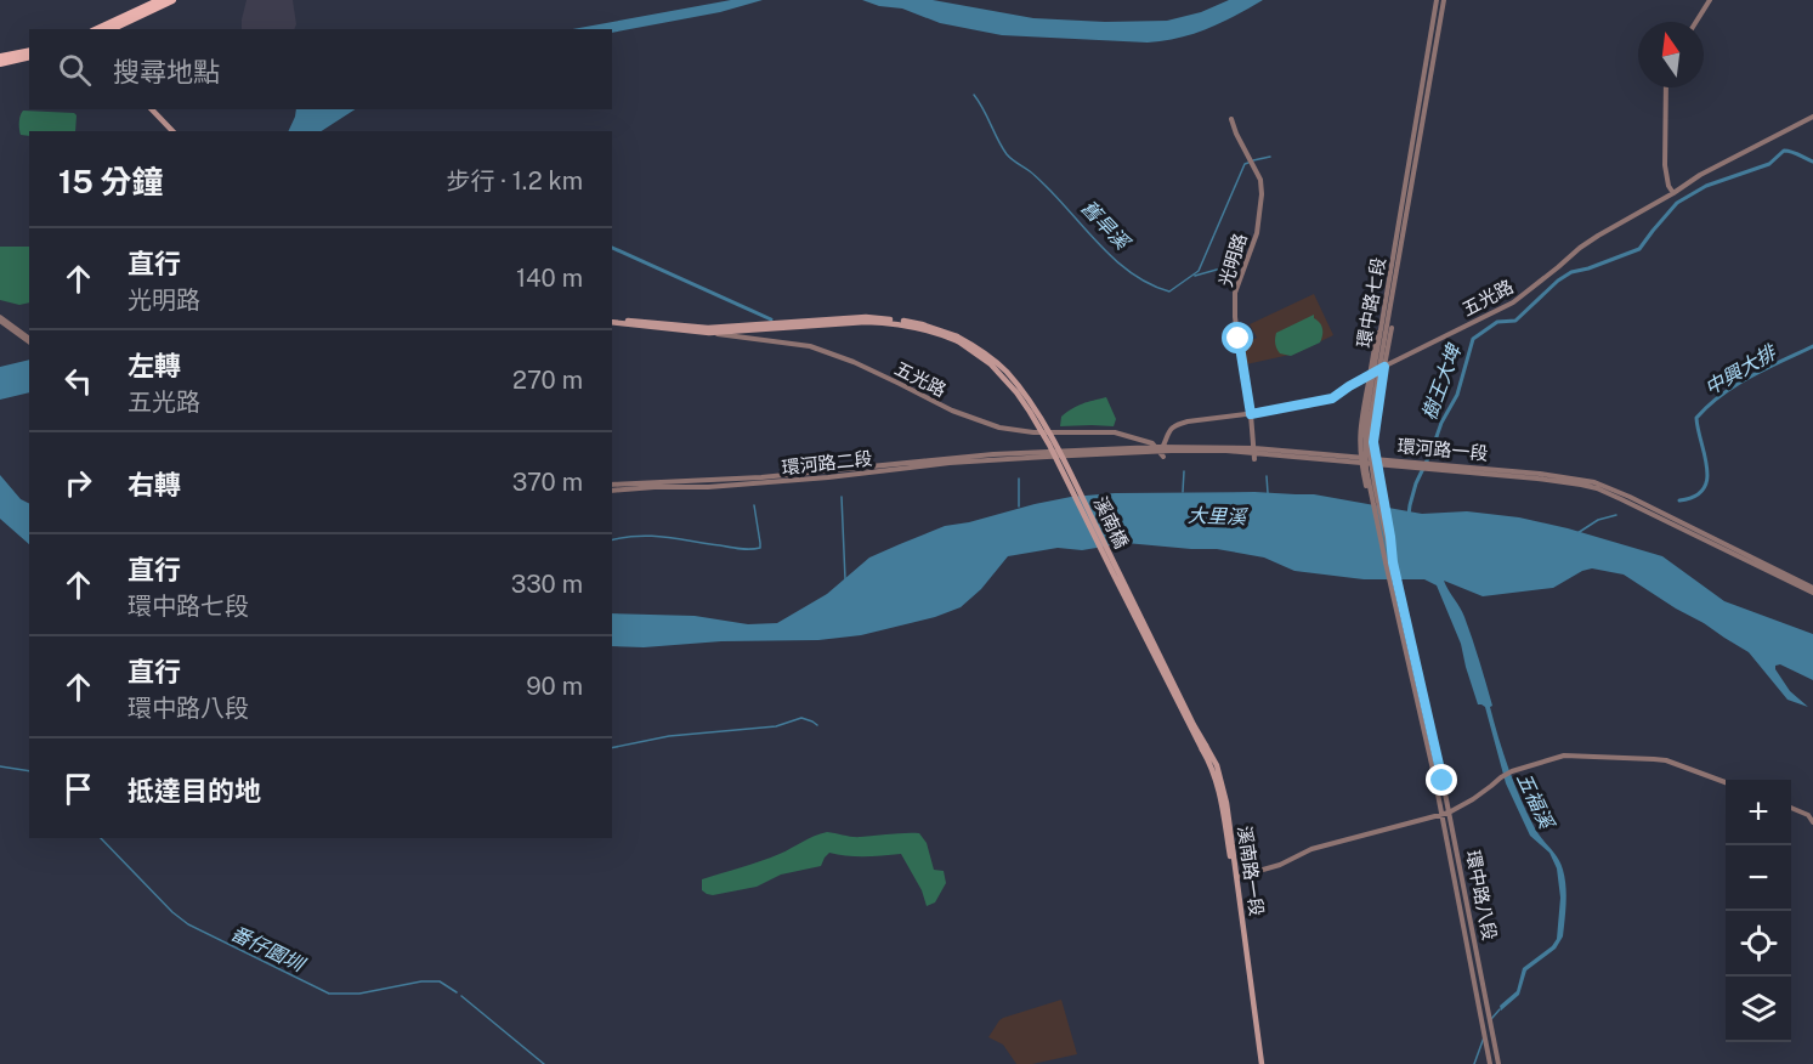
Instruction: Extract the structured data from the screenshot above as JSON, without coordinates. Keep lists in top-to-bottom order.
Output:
{
  "streets": {
    "main road": ["五光路", "溪南橋", "溪南路一段"],
    "street": [
      "光明路",
      "環中路七段",
      "環河路一段",
      "環河路二段",
      "環中路八段"
    ]
  },
  "crossings": [
    ["光明路", "五光路"],
    ["光明路", "環河路一段"],
    ["五光路", "環河路一段"],
    ["五光路", "溪南橋"],
    ["環中路七段", "環中路八段"],
    ["環河路一段", "環河路二段"],
    ["溪南橋", "溪南路一段"]
  ],
  "water": [
    "舊旱溪",
    "中興大排",
    "樹王大埤",
    "大里溪",
    "五福溪",
    "番仔園圳"
  ],
  "north": "top",
  "page": {
    "search": "搜尋地點",
    "heading": ["15 分鐘", "步行 · 1.2 km"],
    "list": [
      ["直行", "光明路", "140 m"],
      ["左轉", "五光路", "270 m"],
      ["右轉", "370 m"],
      ["直行", "環中路七段", "330 m"],
      ["直行", "環中路八段", "90 m"],
      "抵達目的地"
    ],
    "map_buttons": ["+", "−"]
  }
}
